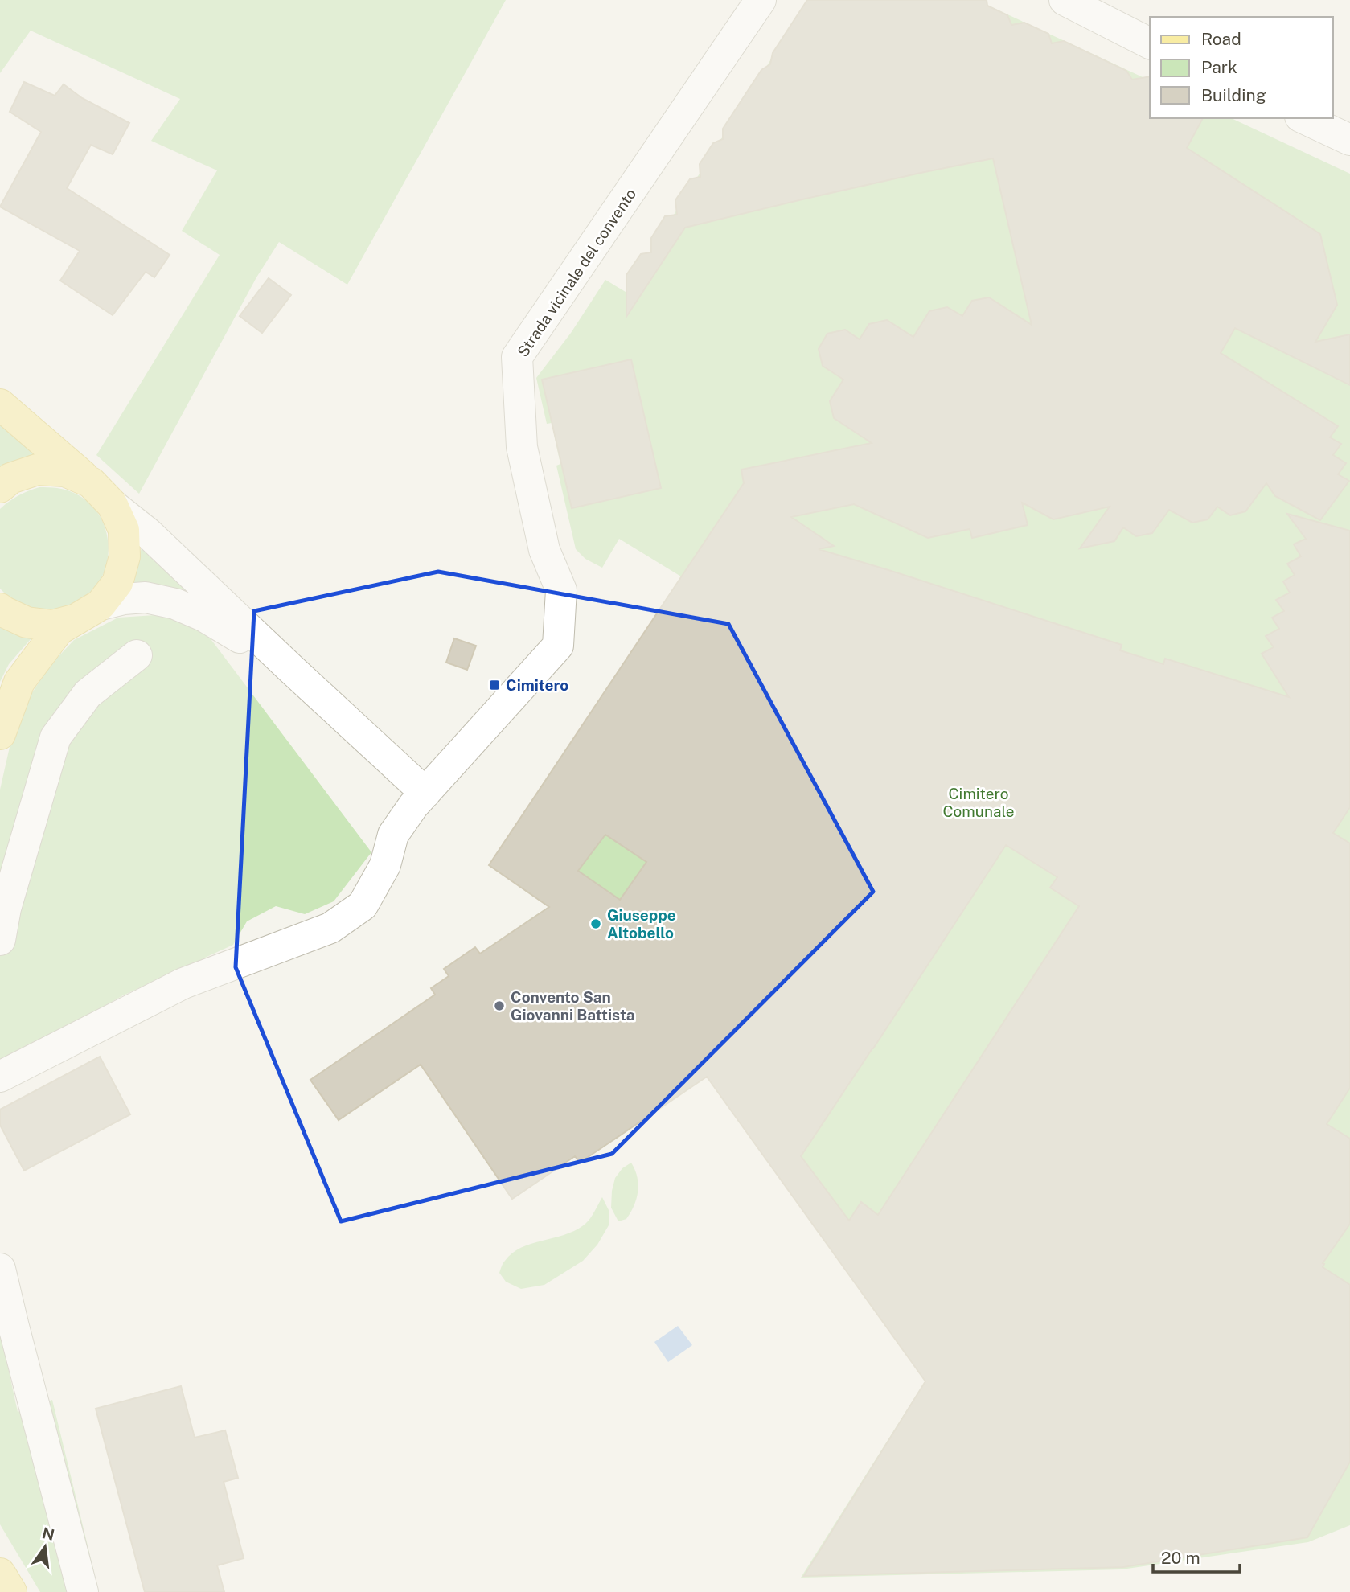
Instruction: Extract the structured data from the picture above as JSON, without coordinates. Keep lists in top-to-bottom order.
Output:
{
  "streets": {
    "street": ["Strada vicinale del convento"]
  },
  "parks": ["Cimitero Comunale"],
  "places": {
    "transit": ["Cimitero"],
    "other": ["Giuseppe Altobello", "Convento San Giovanni Battista"]
  },
  "legend": ["Road", "Park", "Building"],
  "scale_bar": "20 m",
  "north": "top"
}
